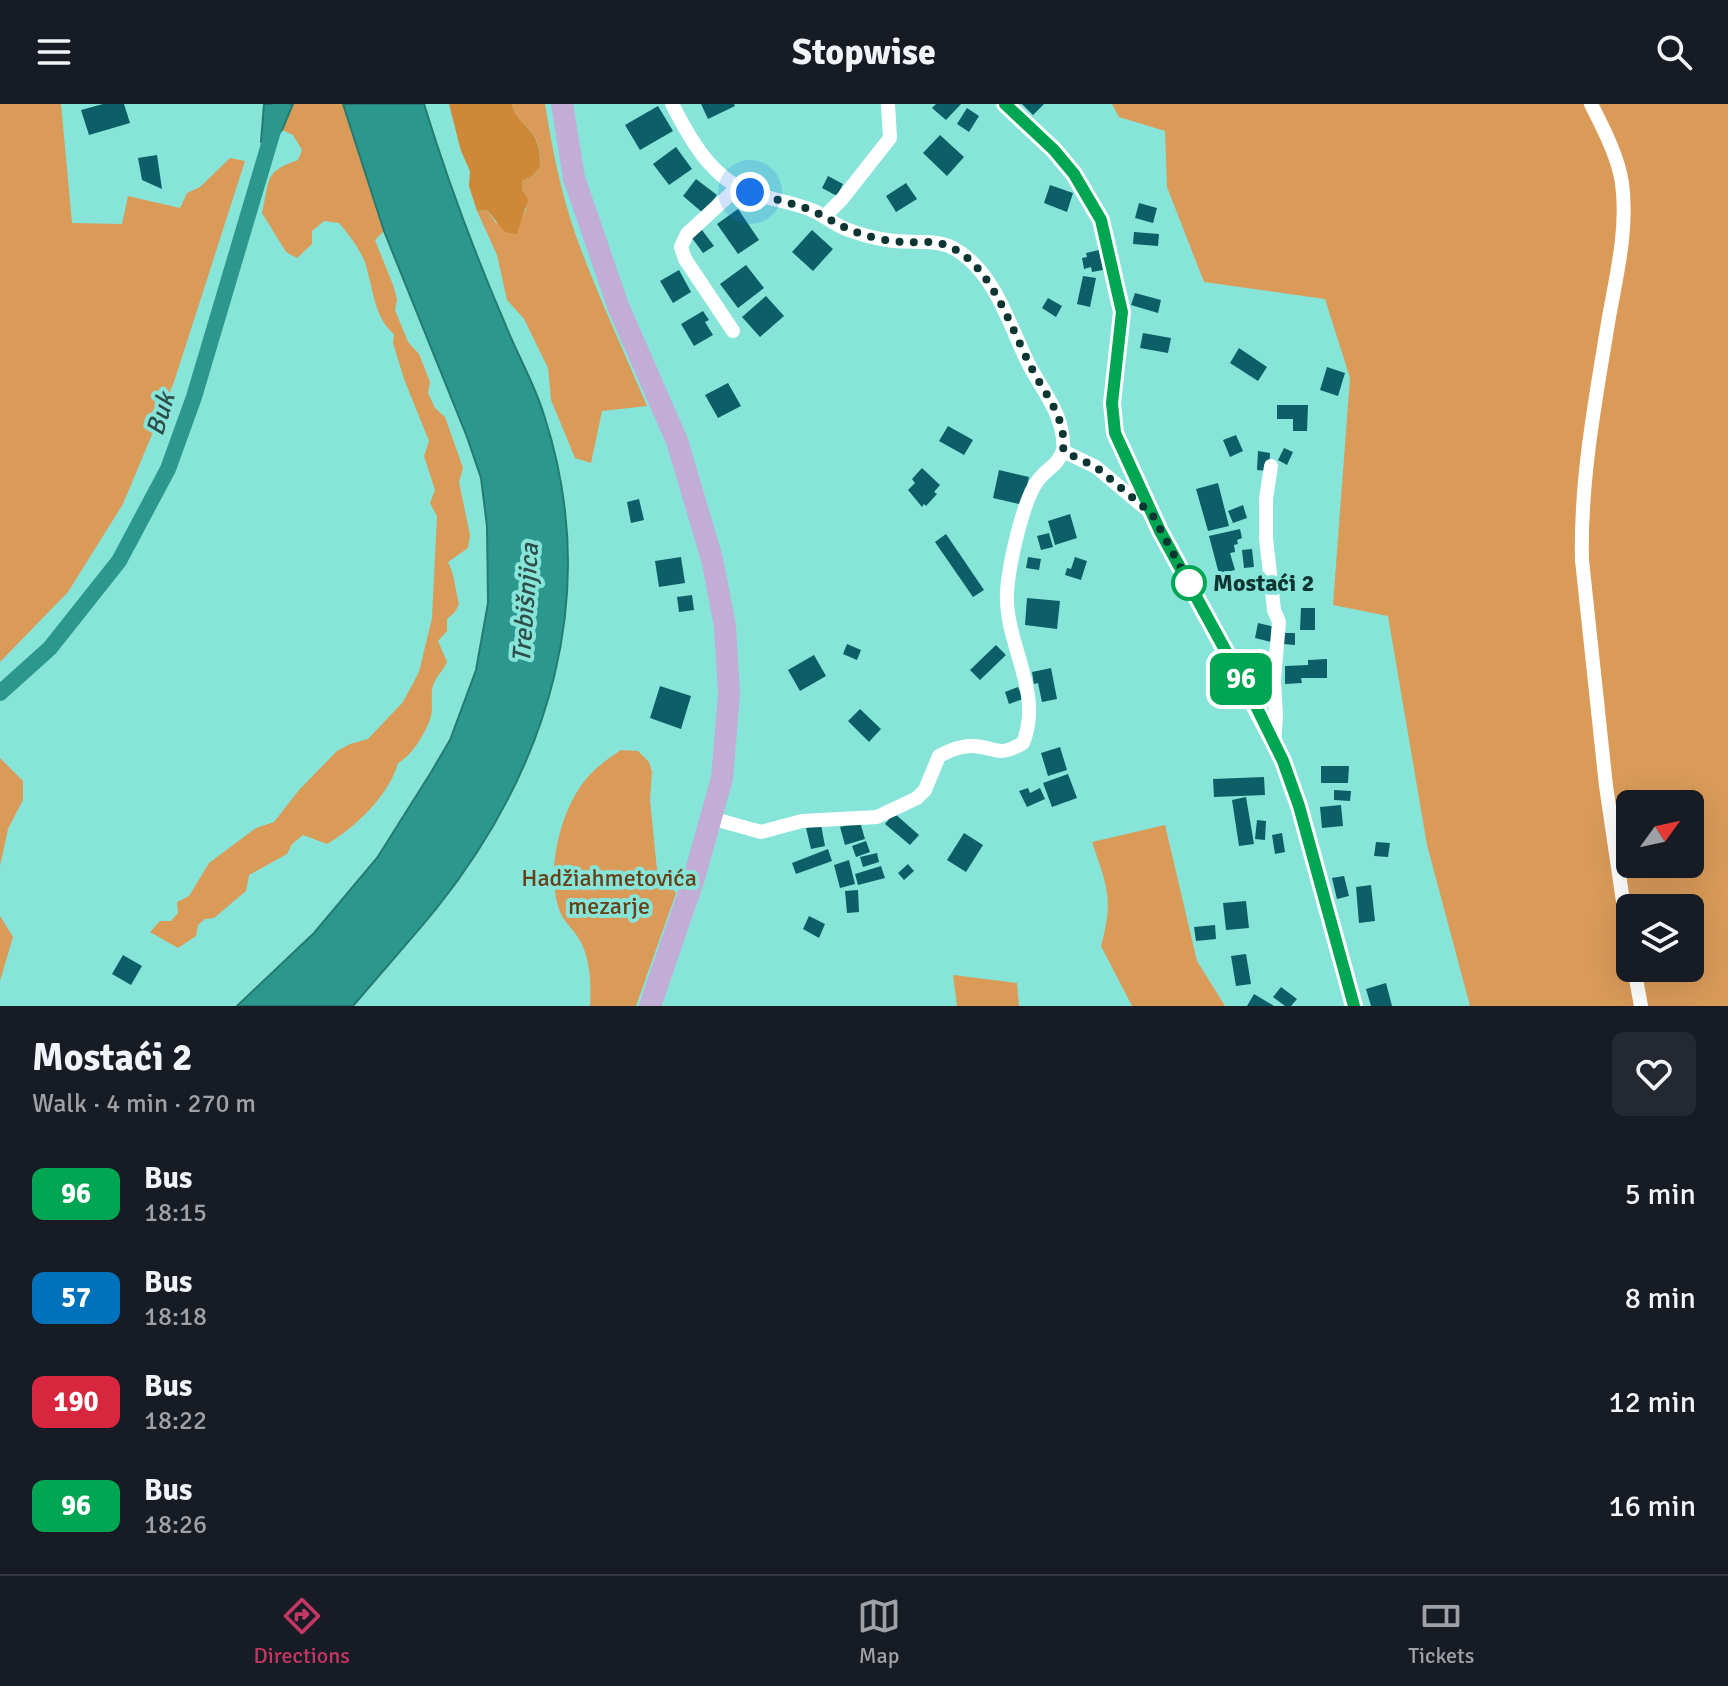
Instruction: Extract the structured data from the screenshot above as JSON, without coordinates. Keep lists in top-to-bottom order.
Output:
{
  "water": ["Buk", "Trebišnjica"],
  "parks": ["Hadžiahmetovića mezarje"],
  "places": ["Mostaći 2"],
  "lines": ["bus line 96"],
  "north": "top right",
  "page": {
    "header": "Stopwise",
    "on_map": "96",
    "heading": ["Mostaći 2", "Walk · 4 min · 270 m"],
    "list": [
      {
        "mark": "96",
        "name": "Bus",
        "note": "18:15",
        "value": "5 min"
      },
      {
        "mark": "57",
        "name": "Bus",
        "note": "18:18",
        "value": "8 min"
      },
      {
        "mark": "190",
        "name": "Bus",
        "note": "18:22",
        "value": "12 min"
      },
      {
        "mark": "96",
        "name": "Bus",
        "note": "18:26",
        "value": "16 min"
      }
    ],
    "tabs": ["Directions", "Map", "Tickets"]
  }
}
